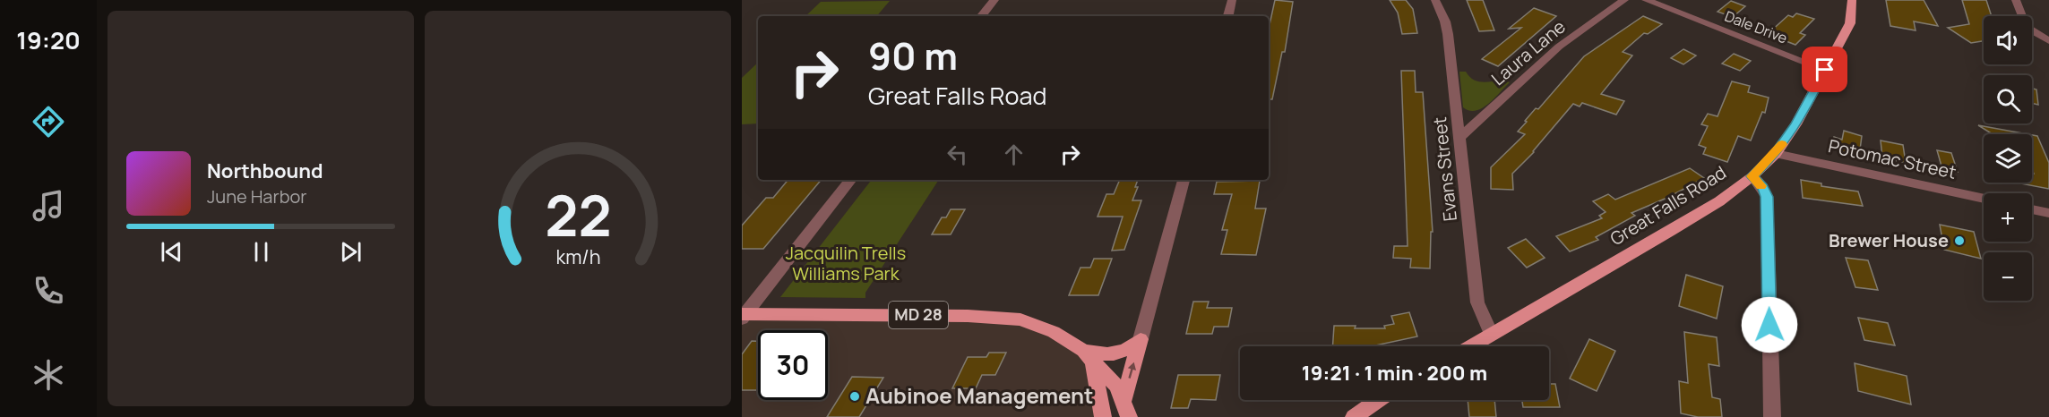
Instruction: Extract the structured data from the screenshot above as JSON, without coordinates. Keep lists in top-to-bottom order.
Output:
{
  "streets": {
    "main road": ["Great Falls Road", "MD 28"],
    "street": [
      "Dale Drive",
      "Laura Lane",
      "Potomac Street",
      "Evans Street"
    ]
  },
  "crossings": [
    ["Dale Drive", "Great Falls Road"],
    ["Laura Lane", "Evans Street"],
    ["Potomac Street", "Great Falls Road"],
    ["Evans Street", "Great Falls Road"]
  ],
  "parks": ["Jacquilin Trells Williams Park"],
  "places": ["Brewer House", "Aubinoe Management"],
  "page": {
    "tabs": "19:20",
    "map_buttons": ["+", "−"],
    "turn": ["90 m", "Great Falls Road"],
    "song": ["Northbound", "June Harbor"],
    "limit": "30",
    "trip": "19:21 · 1 min · 200 m",
    "gauge": ["22", "km/h"]
  }
}
